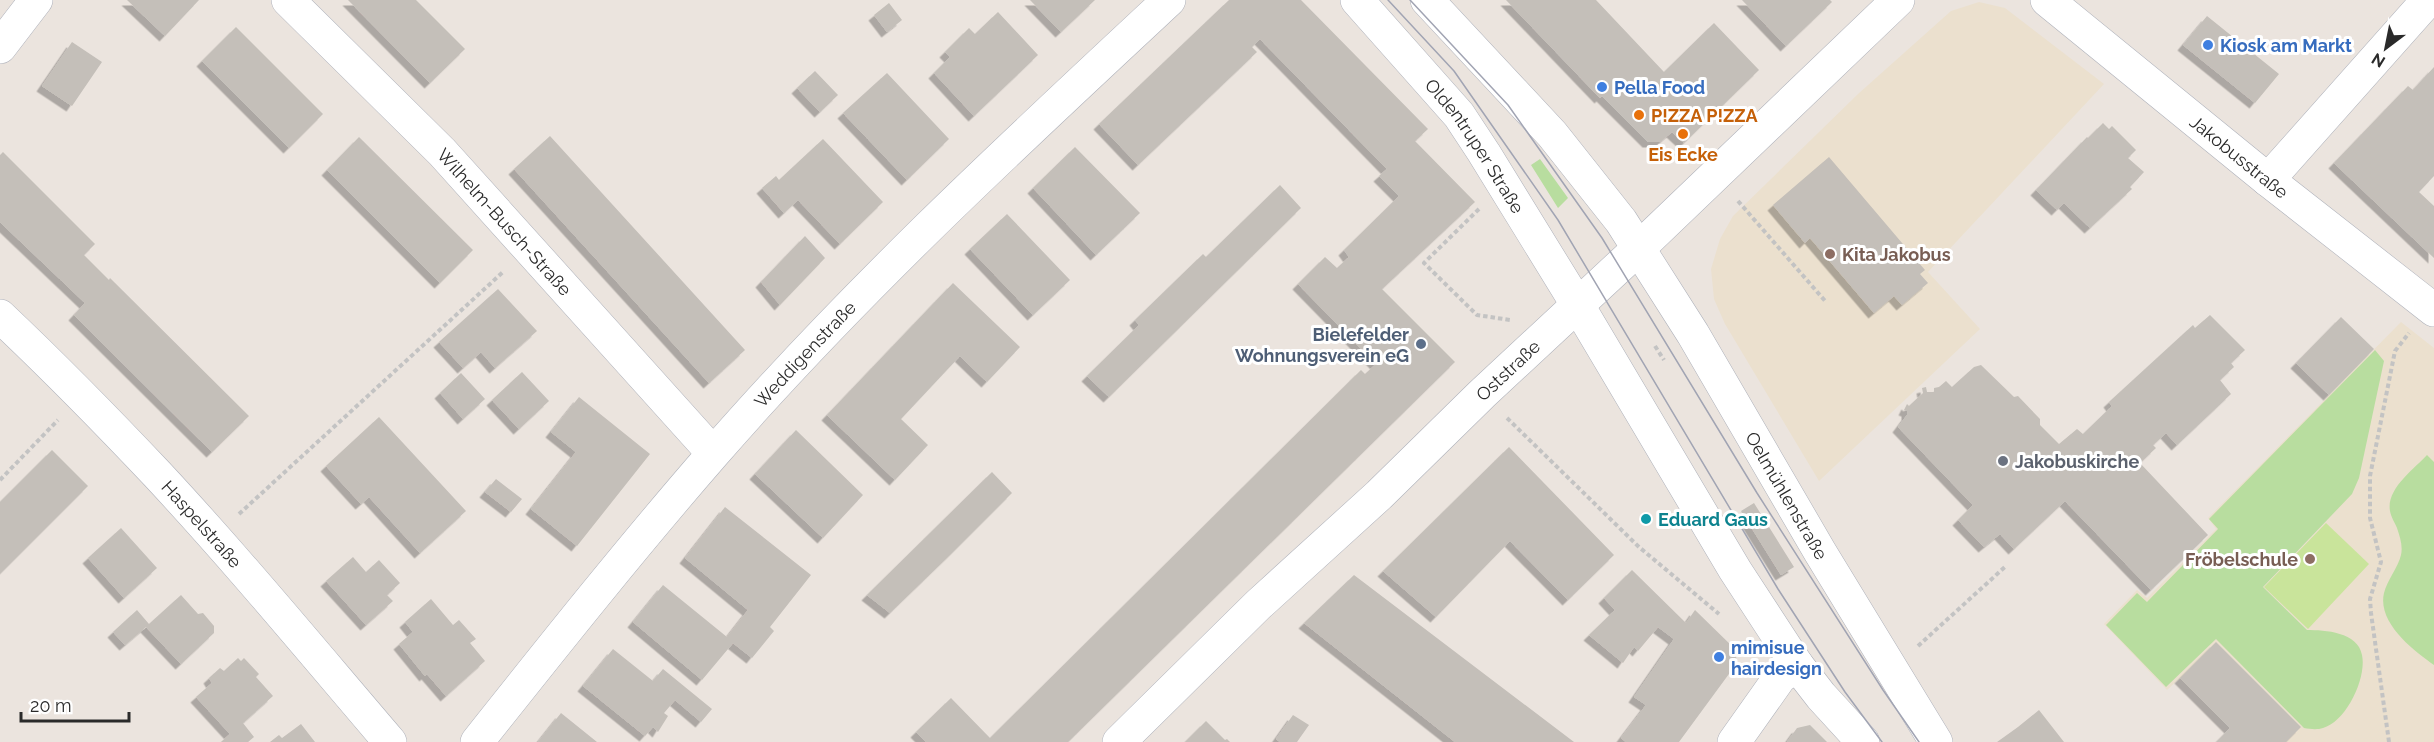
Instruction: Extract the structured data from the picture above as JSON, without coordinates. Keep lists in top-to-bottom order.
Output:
{
  "streets": {
    "street": [
      "Oldentruper Straße",
      "Jakobusstraße",
      "Wilhelm-Busch-Straße",
      "Weddigenstraße",
      "Oststraße",
      "Oelmühlenstraße",
      "Haspelstraße"
    ]
  },
  "crossings": [
    ["Oldentruper Straße", "Oststraße"],
    ["Wilhelm-Busch-Straße", "Weddigenstraße"],
    ["Oststraße", "Oelmühlenstraße"]
  ],
  "places": [
    "Kiosk am Markt",
    "Pella Food",
    "P!ZZA P!ZZA",
    "Eis Ecke",
    "Kita Jakobus",
    "Bielefelder Wohnungsverein eG",
    "Jakobuskirche",
    "Eduard Gaus",
    "Fröbelschule",
    "mimisue hairdesign"
  ],
  "scale_bar": "20 m",
  "north": "bottom left"
}
